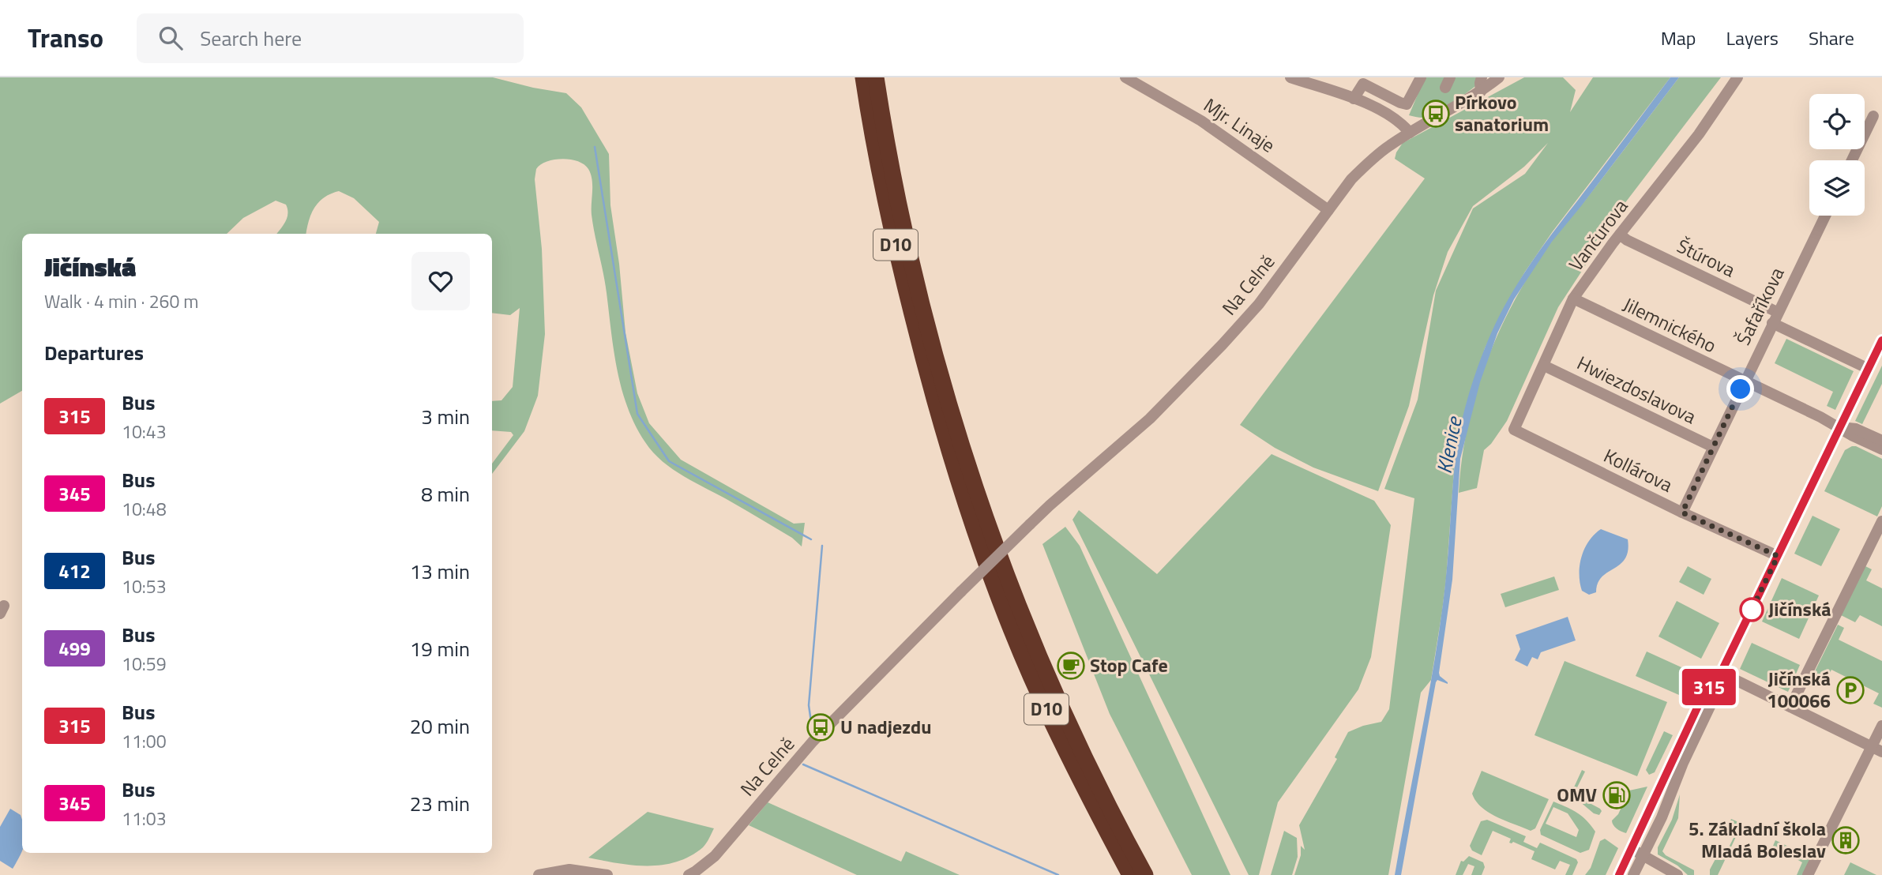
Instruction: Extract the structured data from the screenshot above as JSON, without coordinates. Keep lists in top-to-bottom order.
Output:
{
  "streets": {
    "highway": ["D10"],
    "street": [
      "Mjr. Linaje",
      "Vančurova",
      "Štúrova",
      "Na Celně",
      "Šafaříkova",
      "Jilemnického",
      "Hwiezdoslavova",
      "Kollárova"
    ]
  },
  "crossings": [
    ["Mjr. Linaje", "Na Celně"],
    ["Vančurova", "Štúrova"],
    ["Vančurova", "Jilemnického"],
    ["Vančurova", "Hwiezdoslavova"],
    ["Vančurova", "Kollárova"],
    ["Štúrova", "Šafaříkova"],
    ["Šafaříkova", "Jilemnického"],
    ["Šafaříkova", "Hwiezdoslavova"],
    ["Šafaříkova", "Kollárova"]
  ],
  "water": ["Klenice"],
  "places": {
    "bus stop": ["Pírkovo sanatorium", "U nadjezdu"],
    "other": ["Jičínská"],
    "cafe": ["Stop Cafe"],
    "parking": ["Jičínská 100066"],
    "fuel station": ["OMV"],
    "building": ["5. Základní škola Mladá Boleslav"]
  },
  "lines": ["bus line 315"],
  "page": {
    "header": "Transo",
    "search": "Search here",
    "nav": ["Map", "Layers", "Share"],
    "on_map": "315",
    "heading": [
      ["Jičínská", "Walk · 4 min · 260 m"],
      "Departures"
    ],
    "list": [
      {
        "mark": "315",
        "name": "Bus",
        "note": "10:43",
        "value": "3 min"
      },
      {
        "mark": "345",
        "name": "Bus",
        "note": "10:48",
        "value": "8 min"
      },
      {
        "mark": "412",
        "name": "Bus",
        "note": "10:53",
        "value": "13 min"
      },
      {
        "mark": "499",
        "name": "Bus",
        "note": "10:59",
        "value": "19 min"
      },
      {
        "mark": "315",
        "name": "Bus",
        "note": "11:00",
        "value": "20 min"
      },
      {
        "mark": "345",
        "name": "Bus",
        "note": "11:03",
        "value": "23 min"
      }
    ]
  }
}
